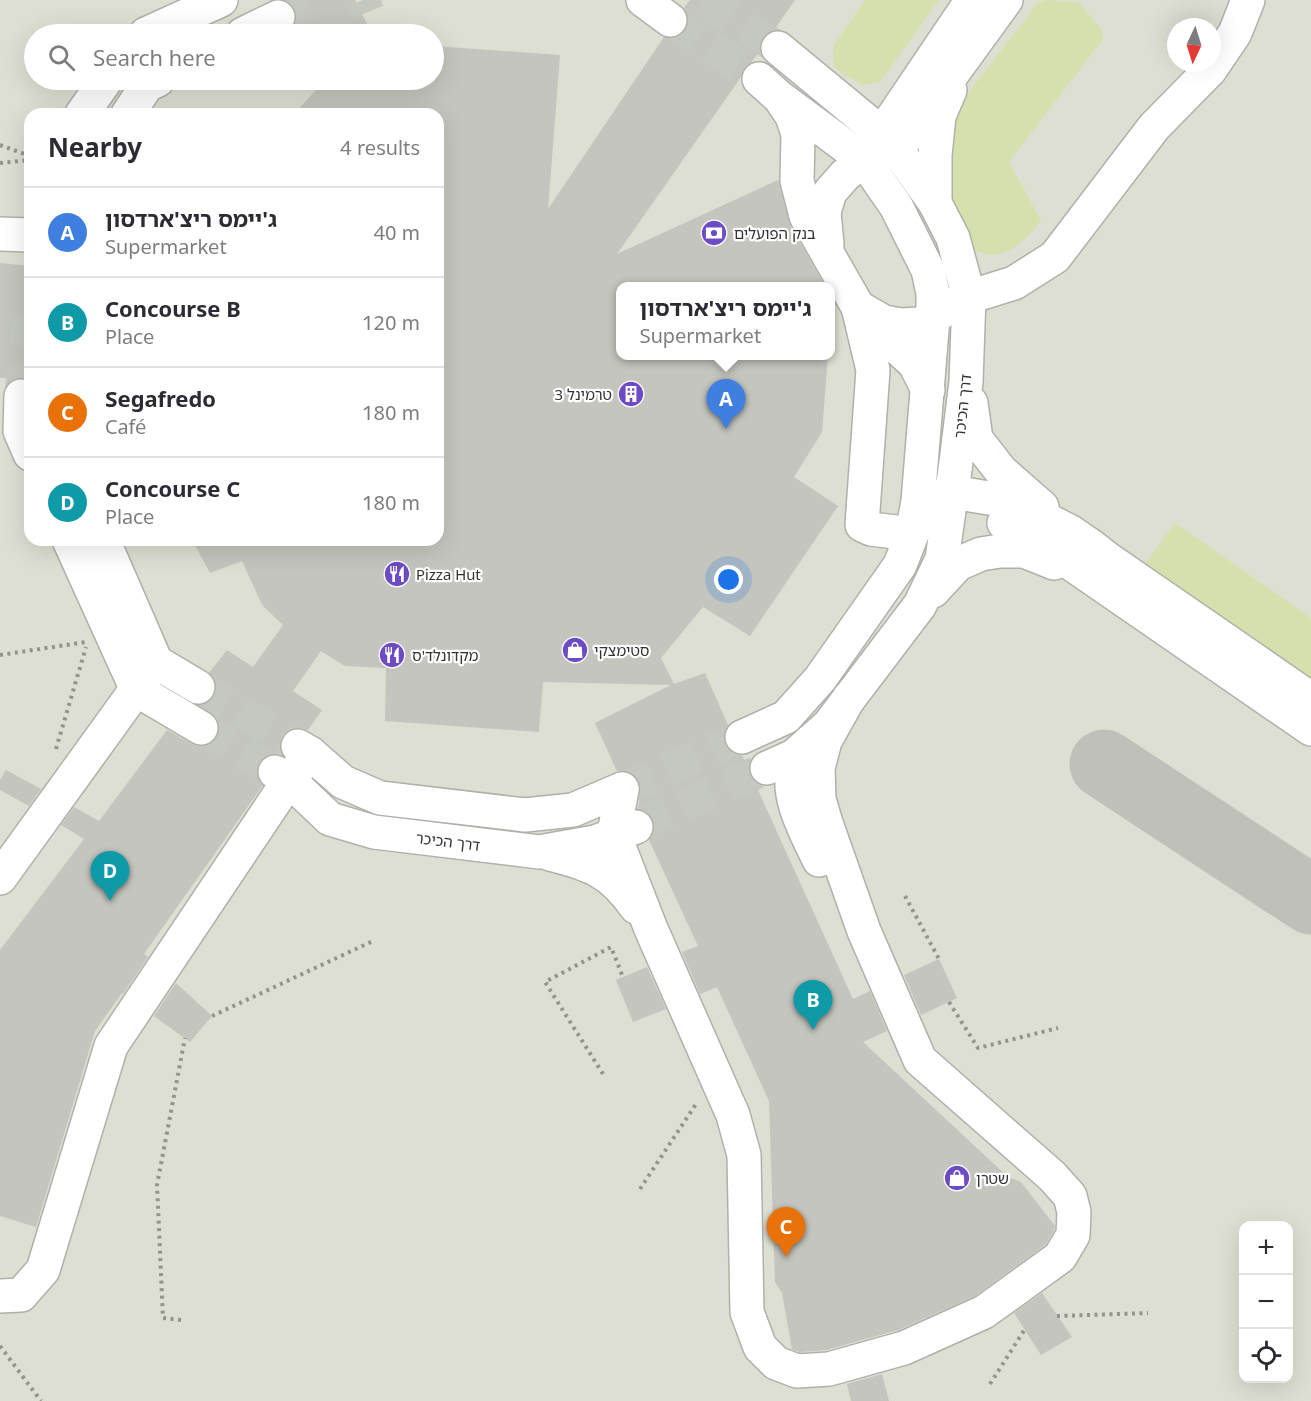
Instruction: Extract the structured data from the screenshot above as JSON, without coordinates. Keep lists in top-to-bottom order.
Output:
{
  "streets": {
    "lane": ["דרך הכיכר"]
  },
  "places": {
    "bank": ["בנק הפועלים"],
    "building": ["טרמינל 3"],
    "restaurant": ["Pizza Hut", "מקדונלד'ס"],
    "shop": ["סטימצקי", "שטרן"]
  },
  "north": "bottom",
  "page": {
    "search": "Search here",
    "heading": ["Nearby", "4 results"],
    "list": [
      {
        "mark": "A",
        "name": "ג'יימס ריצ'ארדסון",
        "note": "Supermarket",
        "value": "40 m"
      },
      {
        "mark": "B",
        "name": "Concourse B",
        "note": "Place",
        "value": "120 m"
      },
      {
        "mark": "C",
        "name": "Segafredo",
        "note": "Café",
        "value": "180 m"
      },
      {
        "mark": "D",
        "name": "Concourse C",
        "note": "Place",
        "value": "180 m"
      }
    ],
    "popup": ["ג'יימס ריצ'ארדסון", "Supermarket"],
    "pins": [
      "A",
      "D",
      "B",
      "C"
    ],
    "map_buttons": ["+", "−"]
  }
}
